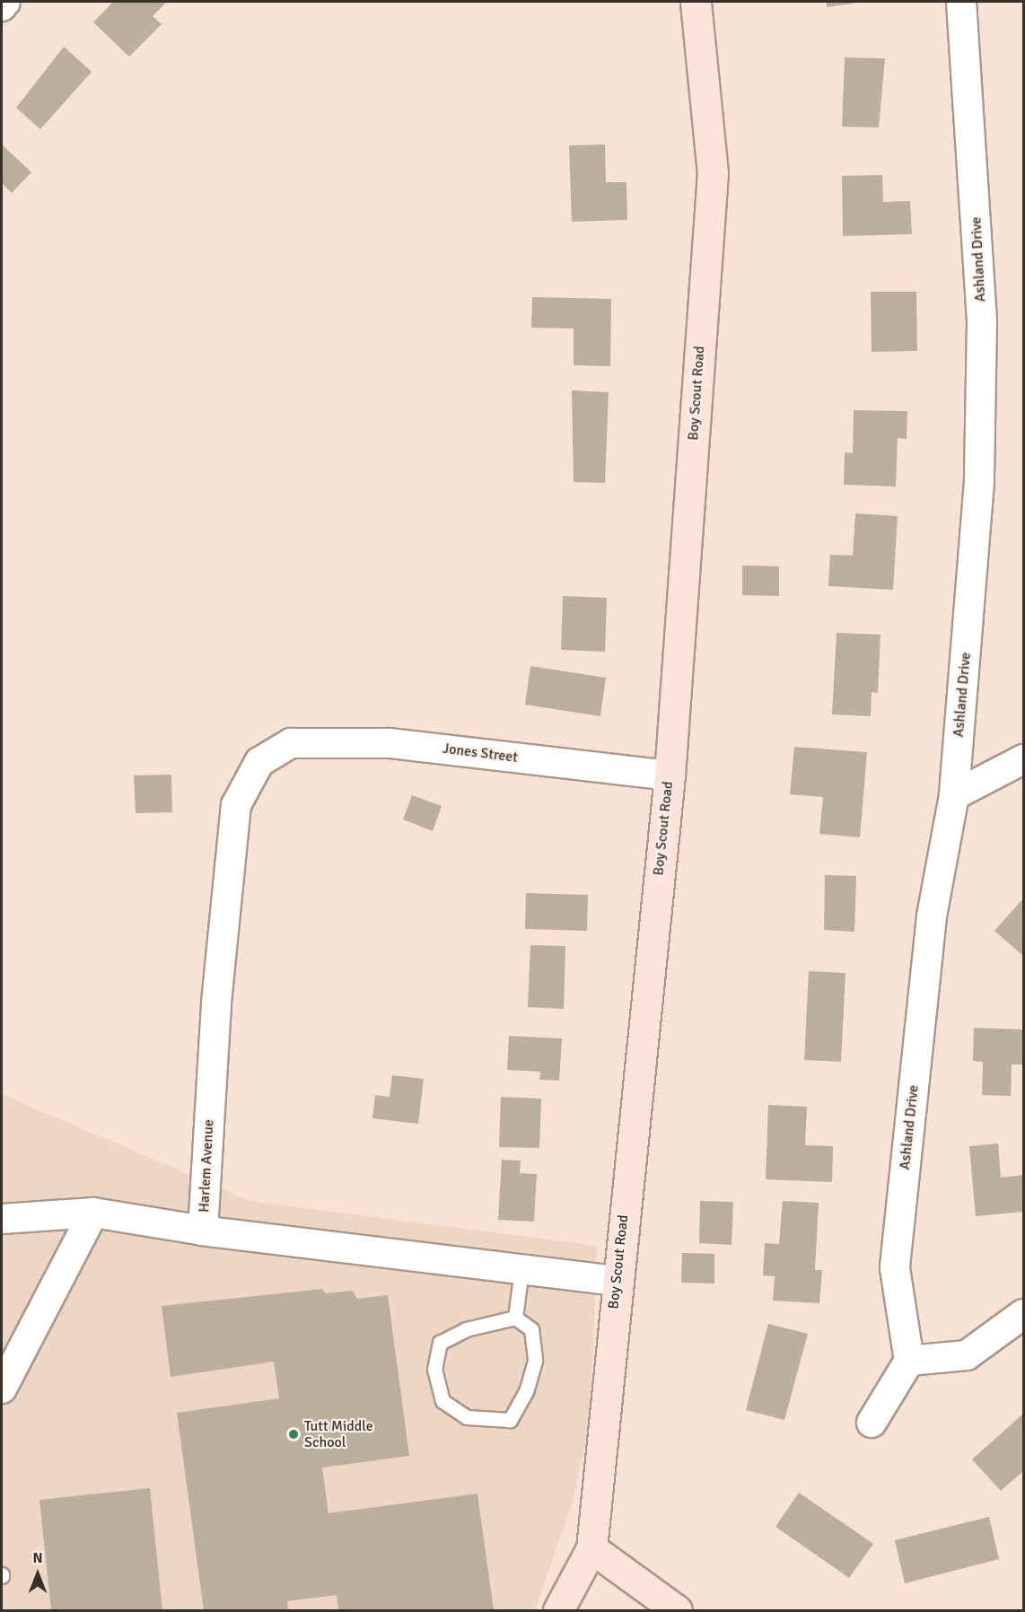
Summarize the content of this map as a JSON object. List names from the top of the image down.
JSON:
{
  "streets": {
    "street": [
      "Ashland Drive",
      "Boy Scout Road",
      "Jones Street",
      "Harlem Avenue"
    ]
  },
  "crossings": [
    ["Boy Scout Road", "Jones Street"],
    ["Boy Scout Road", "Harlem Avenue"],
    ["Jones Street", "Harlem Avenue"]
  ],
  "places": ["Tutt Middle School"],
  "north": "top"
}
